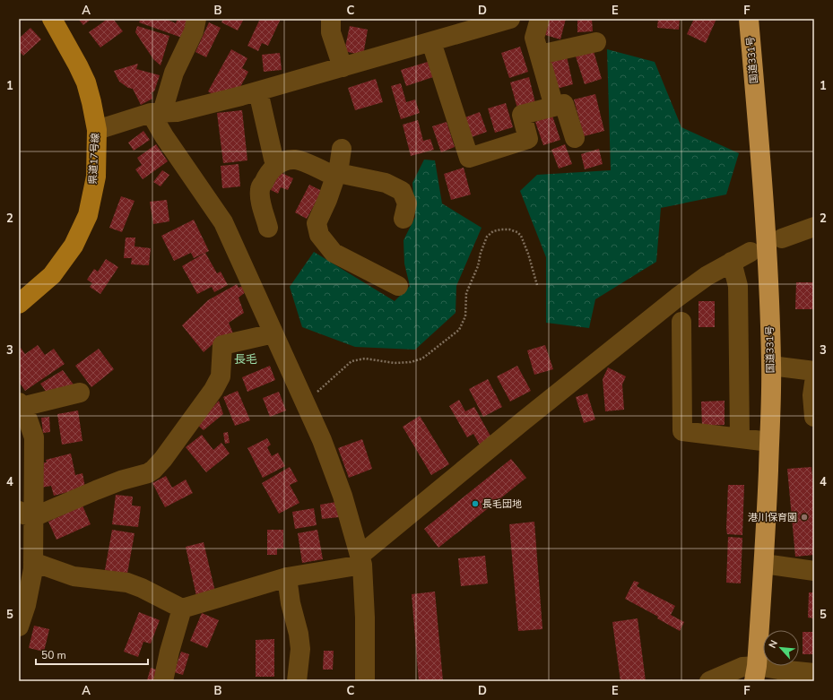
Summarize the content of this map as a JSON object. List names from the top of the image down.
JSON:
{
  "streets": {
    "highway": ["国道331号"],
    "main road": ["県道17号線"]
  },
  "districts": ["長毛"],
  "places": ["長毛団地", "港川保育園"],
  "scale_bar": "50 m",
  "north": "top left",
  "grid": {
    "columns": [
      "A",
      "B",
      "C",
      "D",
      "E",
      "F"
    ],
    "rows": [
      "1",
      "2",
      "3",
      "4",
      "5"
    ]
  }
}
